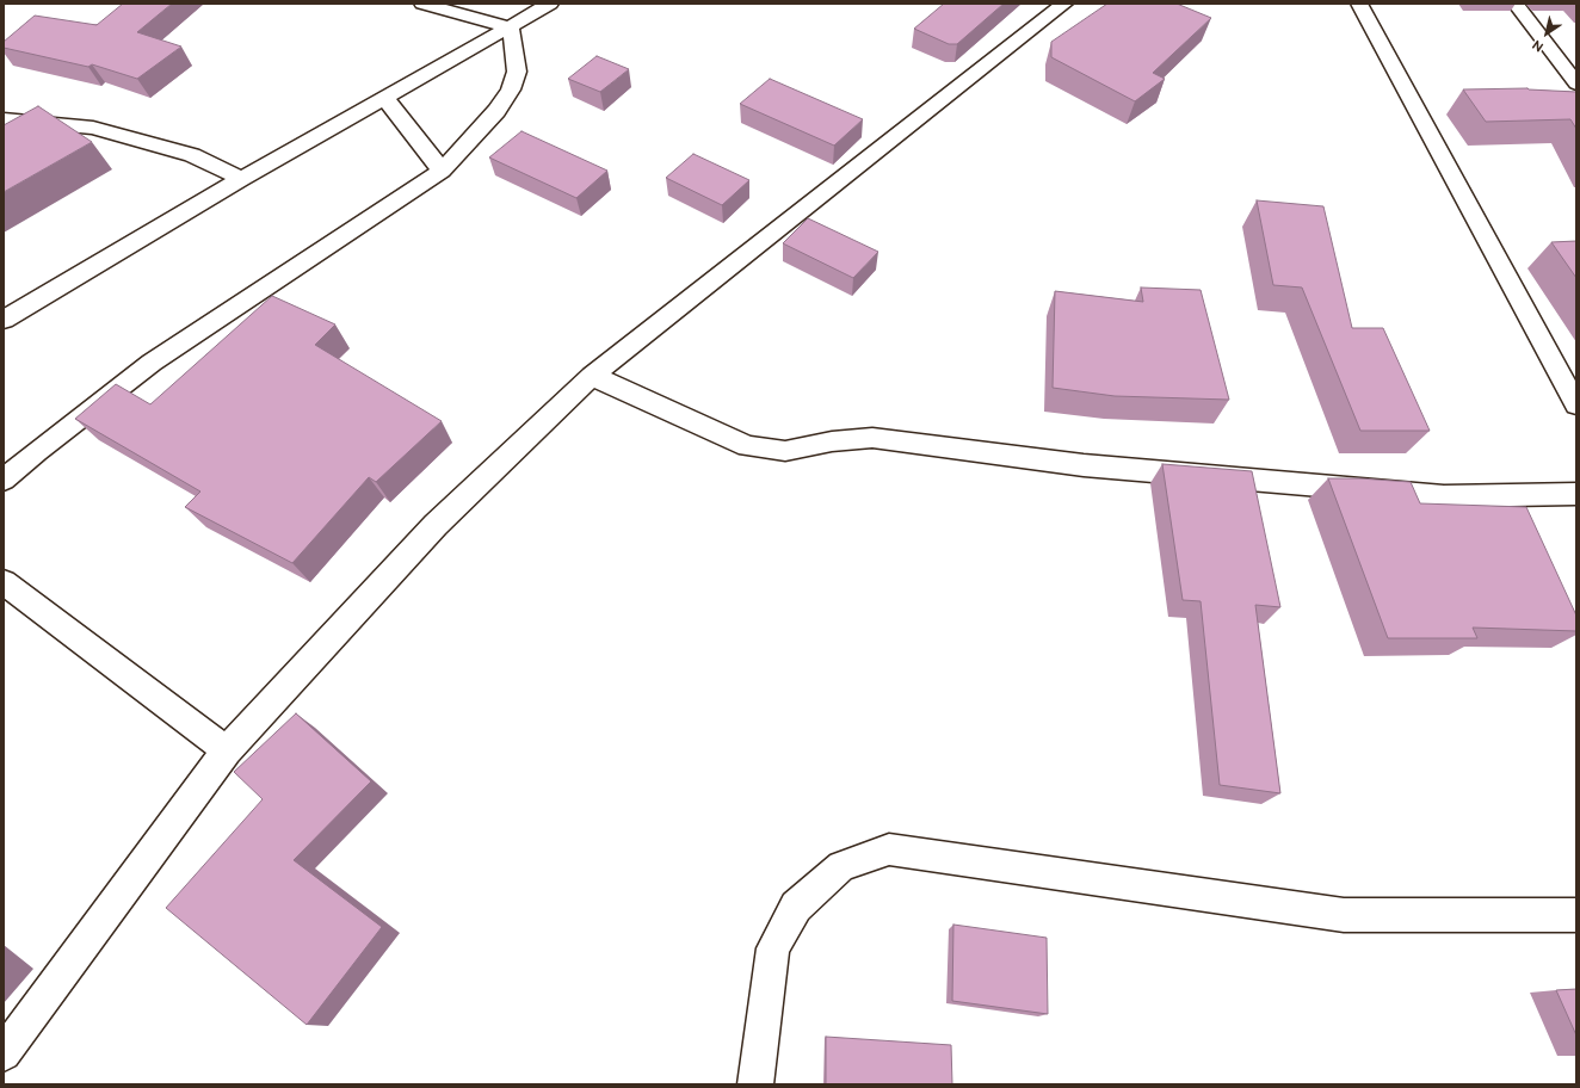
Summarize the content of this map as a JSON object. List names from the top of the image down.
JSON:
{
  "north": "bottom left"
}
